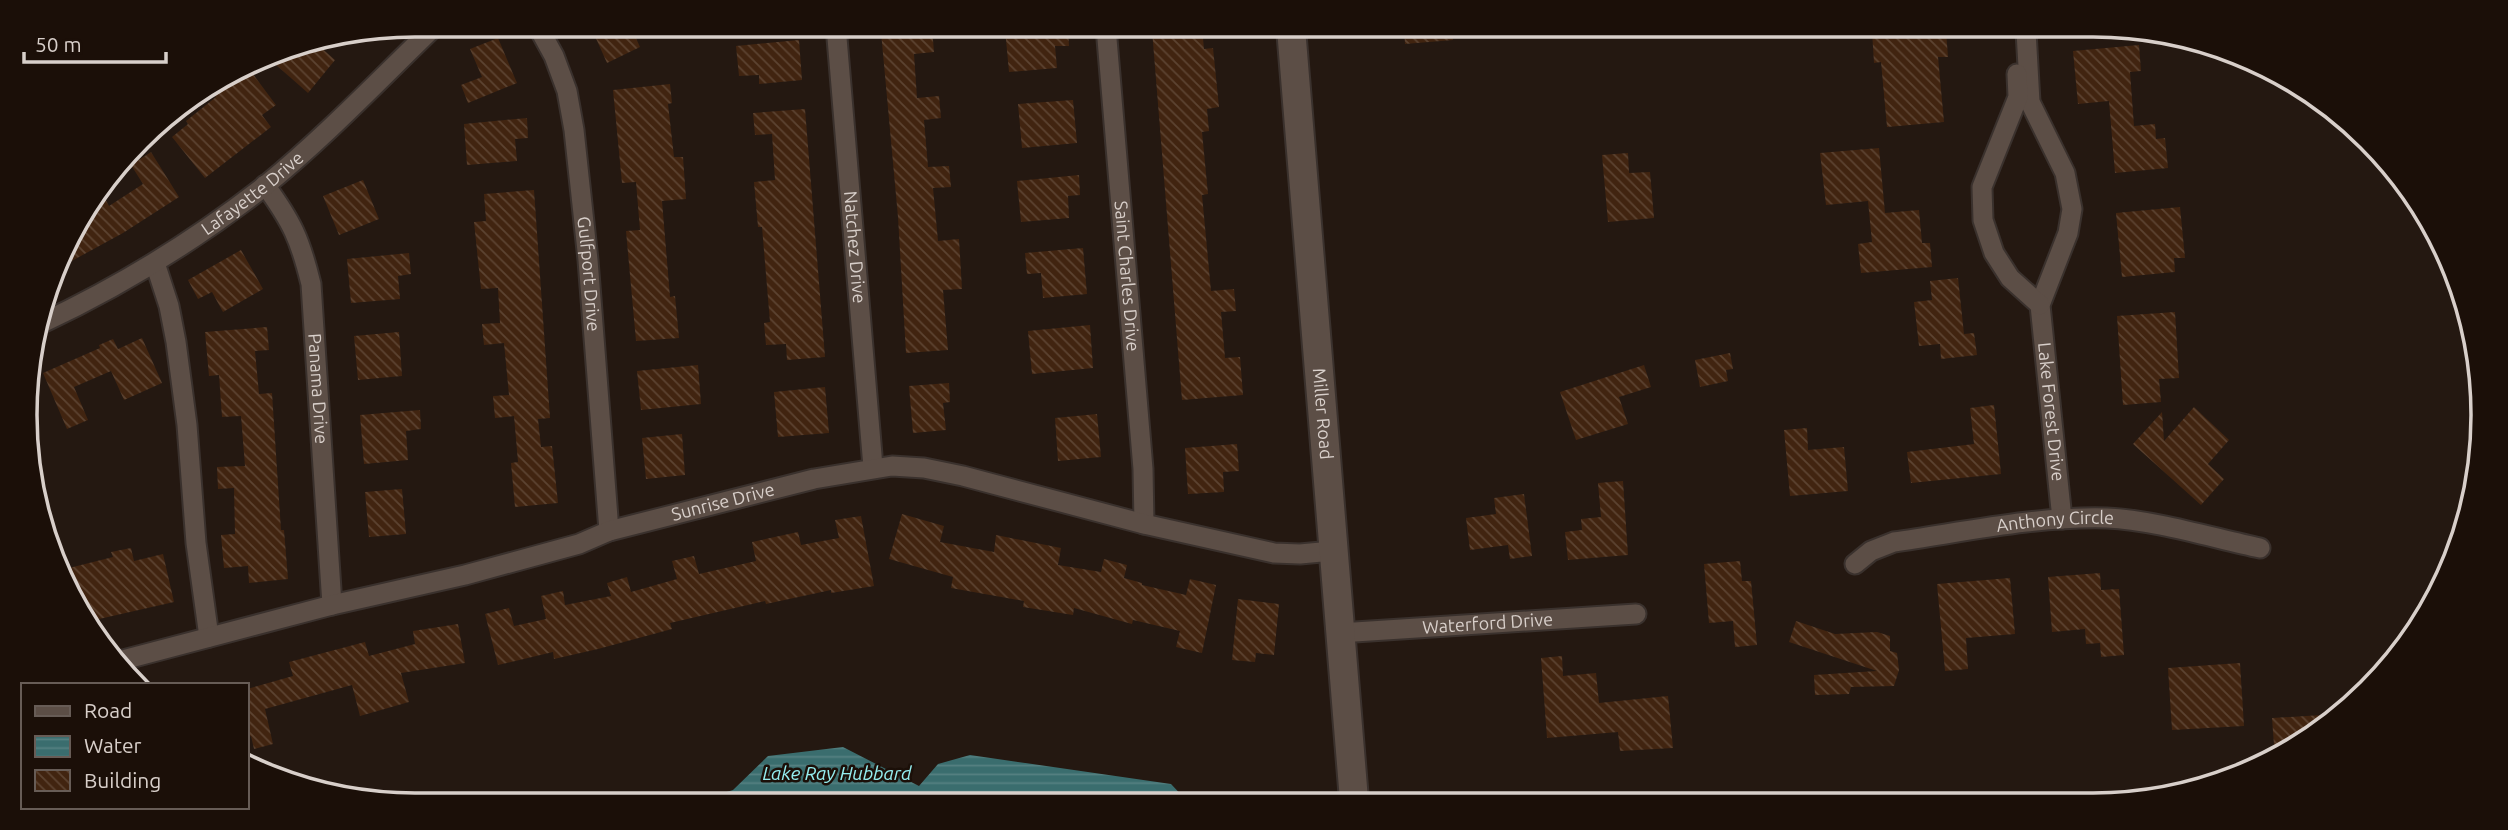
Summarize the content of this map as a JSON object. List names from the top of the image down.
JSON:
{
  "streets": {
    "main road": ["Miller Road"],
    "street": [
      "Lafayette Drive",
      "Natchez Drive",
      "Gulfport Drive",
      "Saint Charles Drive",
      "Panama Drive",
      "Lake Forest Drive",
      "Sunrise Drive",
      "Anthony Circle",
      "Waterford Drive"
    ]
  },
  "crossings": [
    ["Lafayette Drive", "Panama Drive"],
    ["Natchez Drive", "Sunrise Drive"],
    ["Gulfport Drive", "Sunrise Drive"],
    ["Saint Charles Drive", "Sunrise Drive"],
    ["Panama Drive", "Sunrise Drive"],
    ["Lake Forest Drive", "Anthony Circle"],
    ["Miller Road", "Sunrise Drive"],
    ["Miller Road", "Waterford Drive"]
  ],
  "water": ["Lake Ray Hubbard"],
  "legend": ["Road", "Water", "Building"],
  "scale_bar": "50 m"
}
